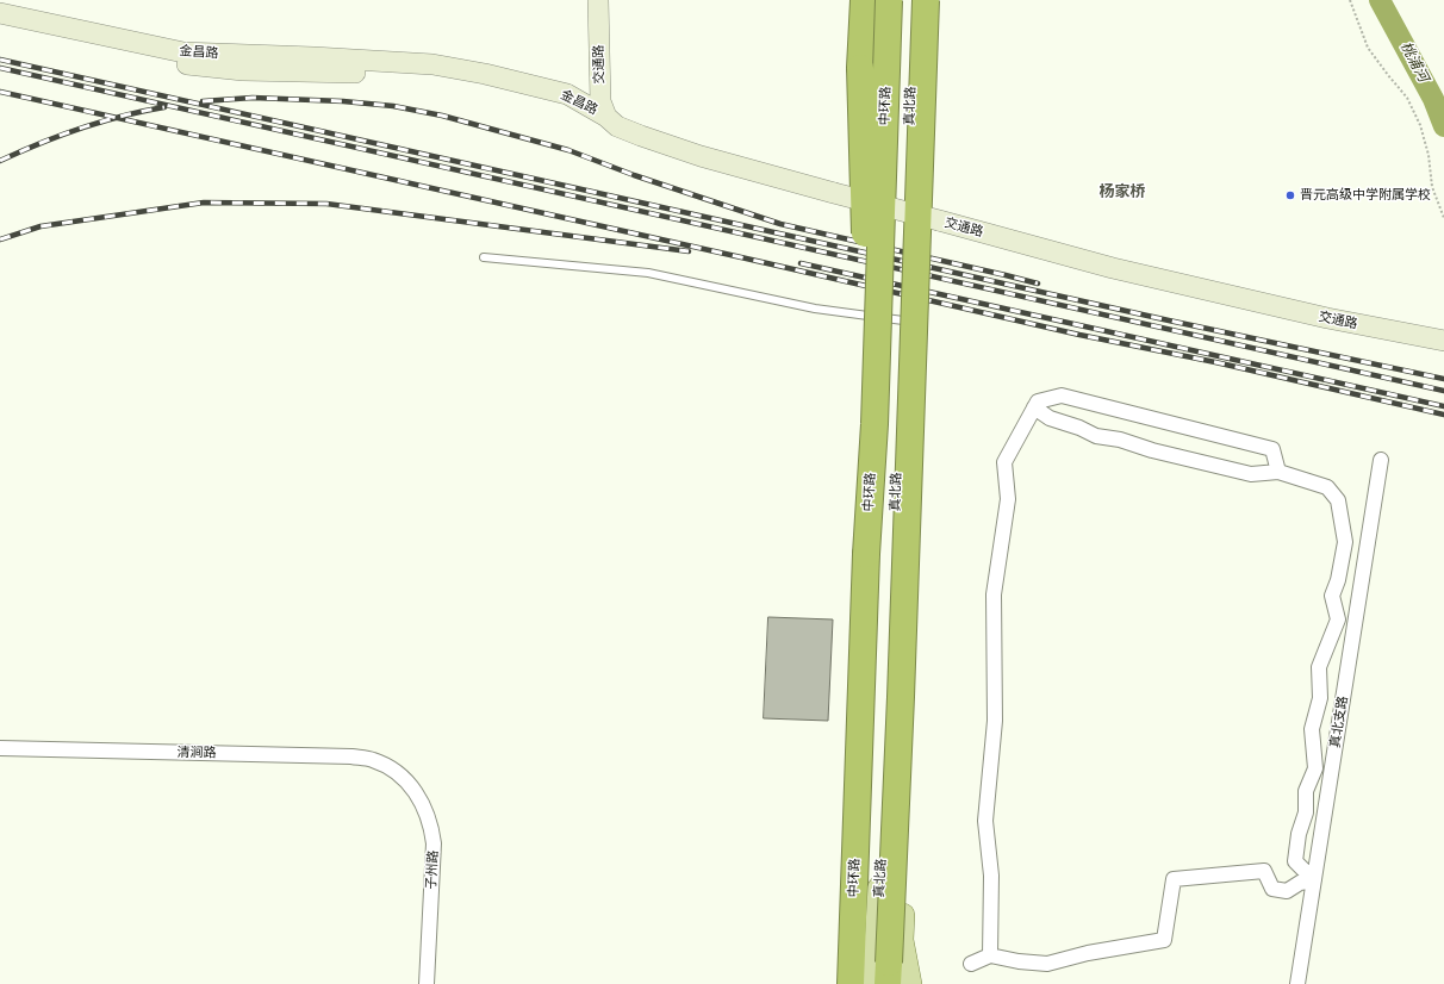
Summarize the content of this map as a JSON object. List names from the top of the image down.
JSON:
{
  "streets": {
    "highway": ["中环路"],
    "main road": ["金昌路", "交通路", "真北路"],
    "street": ["真北支路", "清涧路", "子州路"]
  },
  "crossings": [
    ["金昌路", "交通路"],
    ["清涧路", "子州路"]
  ],
  "districts": ["杨家桥"],
  "water": ["桃浦河"],
  "places": ["晋元高级中学附属学校"]
}
